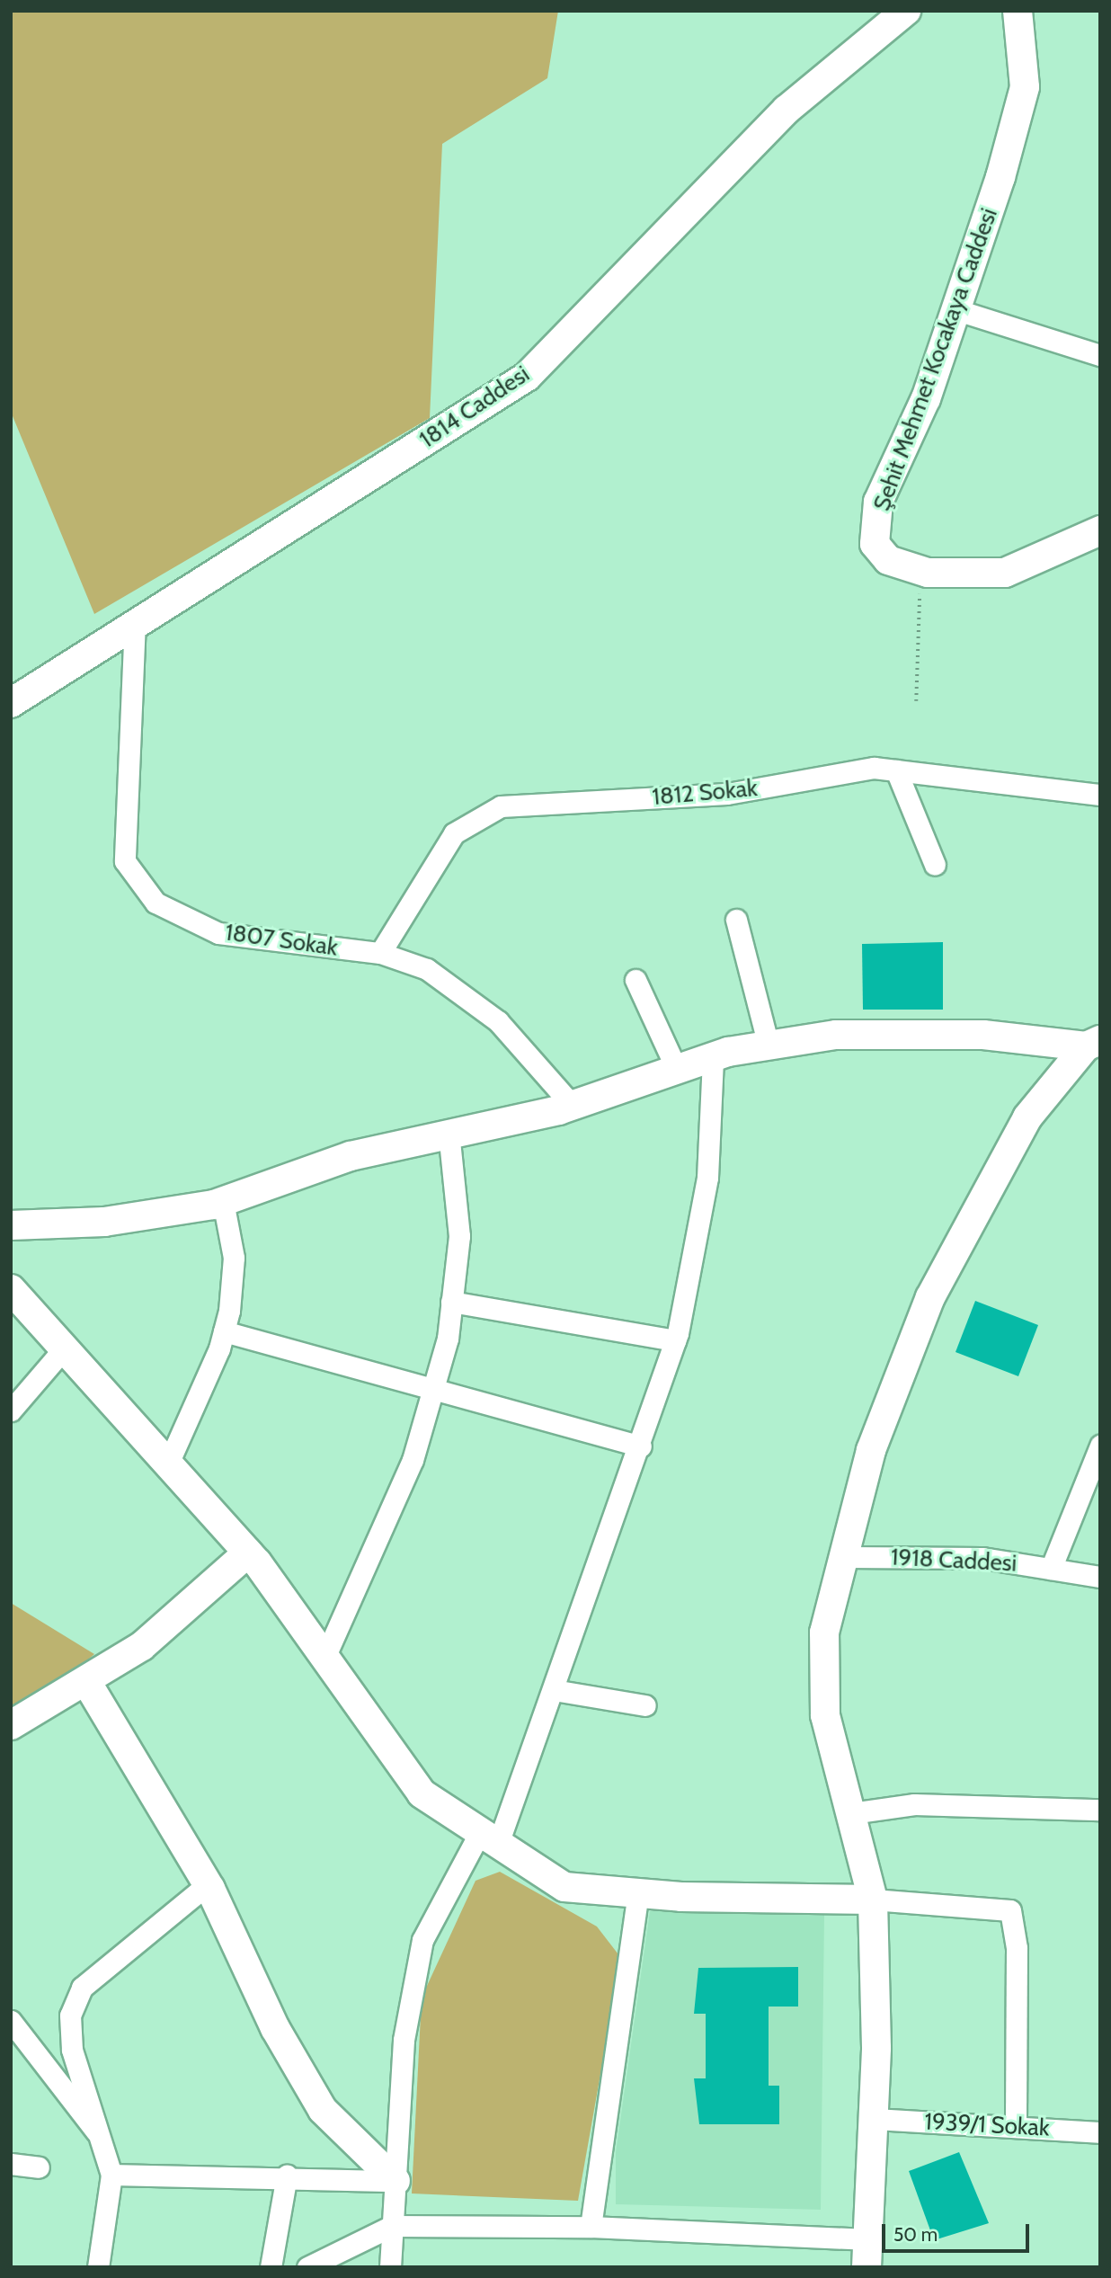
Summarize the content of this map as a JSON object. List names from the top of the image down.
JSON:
{
  "streets": {
    "street": [
      "Şehit Mehmet Kocakaya Caddesi",
      "1814 Caddesi",
      "1812 Sokak",
      "1807 Sokak",
      "1918 Caddesi",
      "1939/1 Sokak"
    ]
  },
  "crossings": [
    ["1814 Caddesi", "1807 Sokak"],
    ["1812 Sokak", "1807 Sokak"]
  ],
  "scale_bar": "50 m"
}
